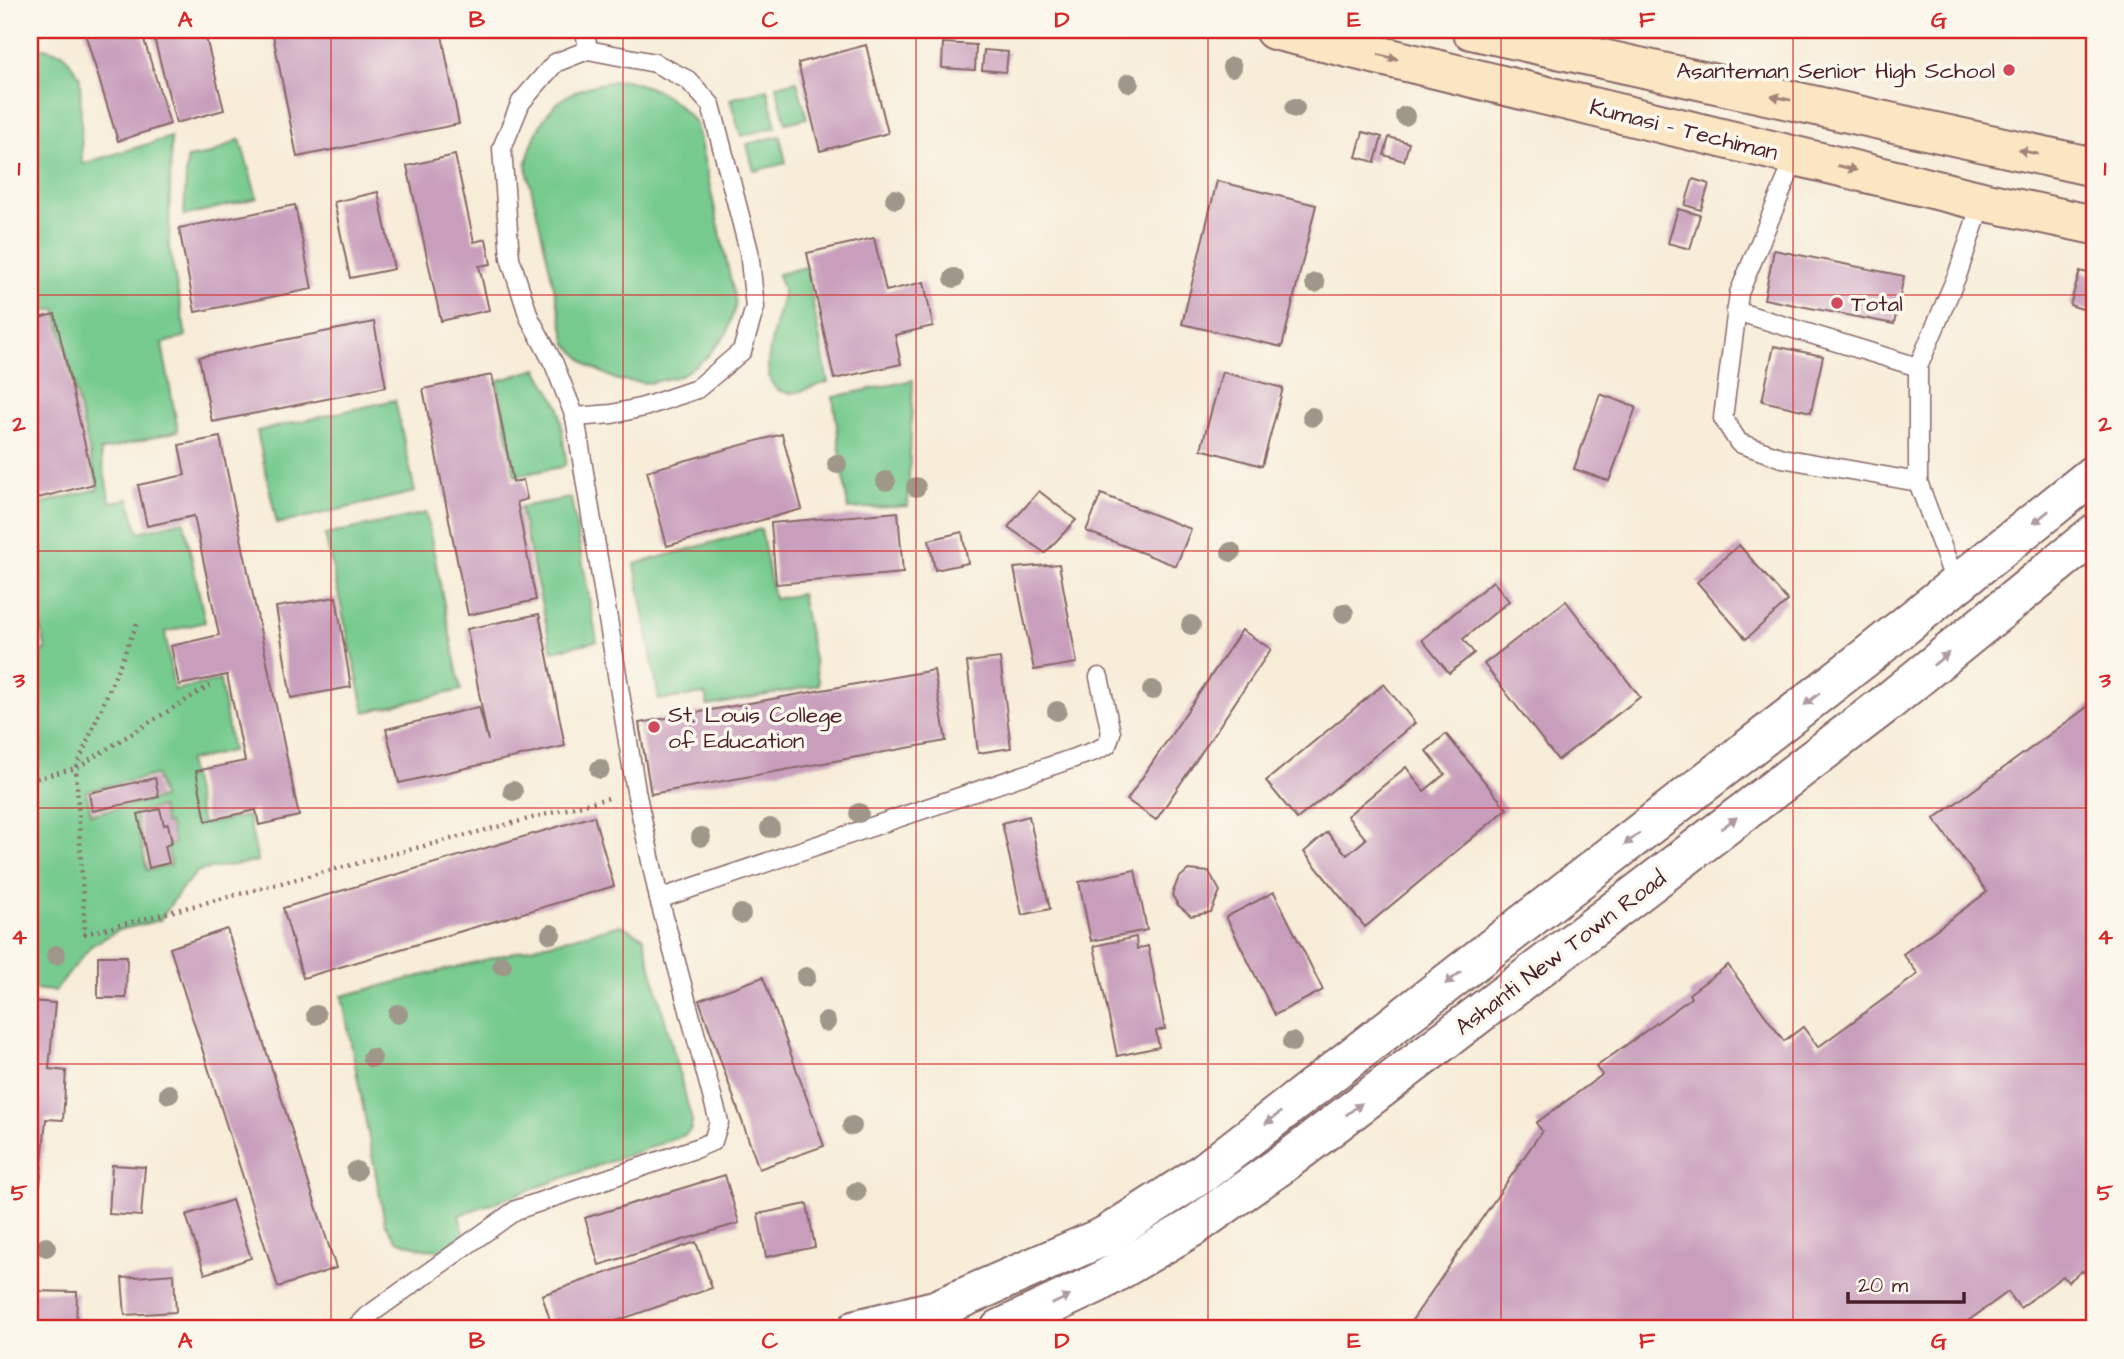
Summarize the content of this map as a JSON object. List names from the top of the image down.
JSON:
{
  "streets": {
    "main road": ["Kumasi - Techiman"],
    "street": ["Ashanti New Town Road"]
  },
  "places": ["Asanteman Senior High School", "Total", "St. Louis College of Education"],
  "scale_bar": "20 m",
  "grid": {
    "columns": [
      "A",
      "B",
      "C",
      "D",
      "E",
      "F",
      "G"
    ],
    "rows": [
      "1",
      "2",
      "3",
      "4",
      "5"
    ]
  }
}
